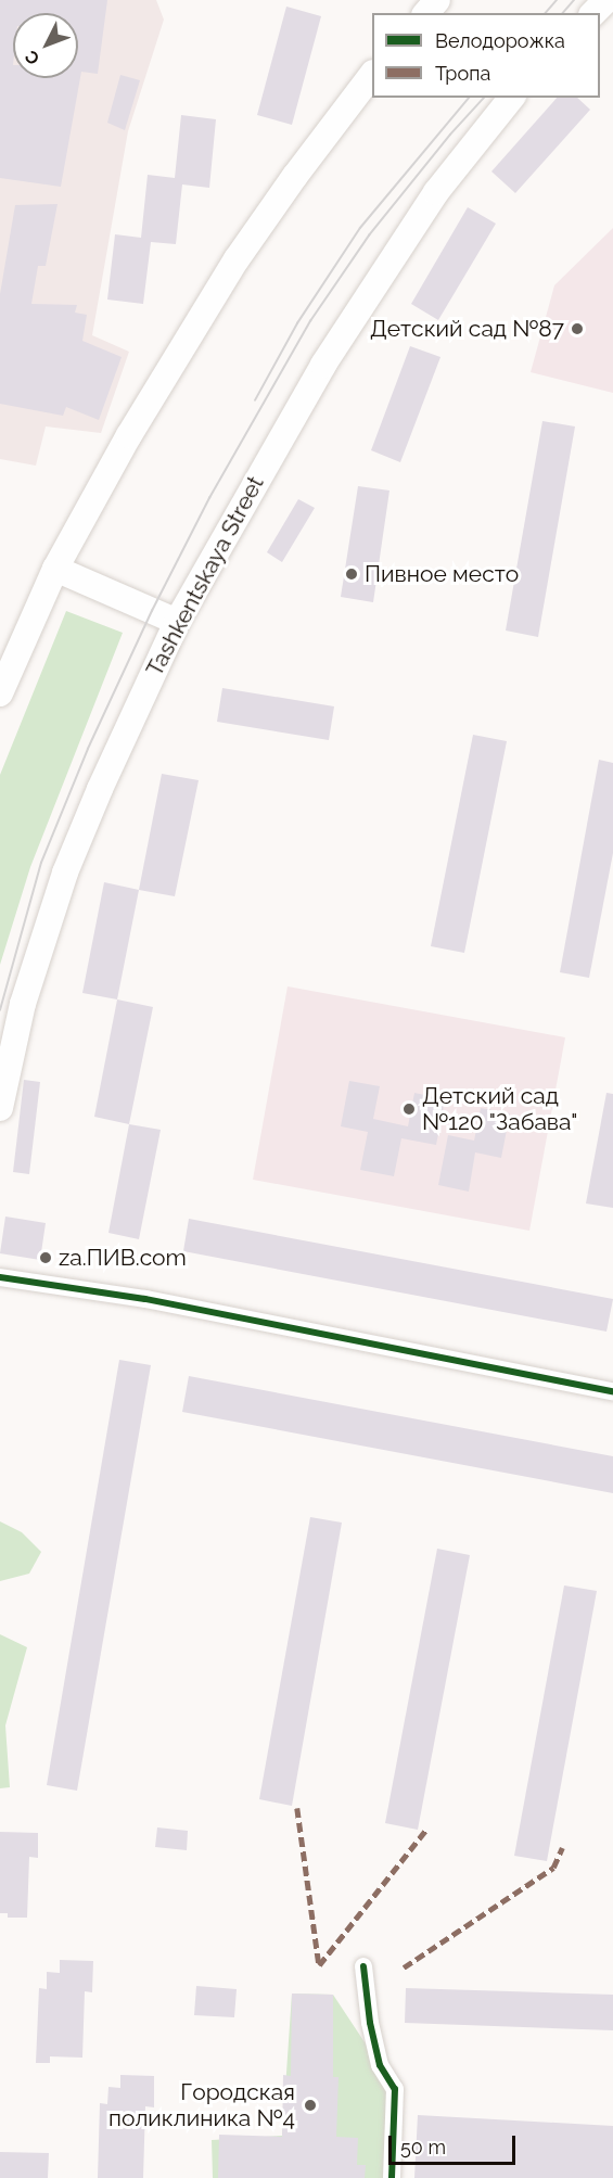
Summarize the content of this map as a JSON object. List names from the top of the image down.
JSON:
{
  "streets": {
    "main road": ["Tashkentskaya Street"]
  },
  "places": [
    "Детский сад №87",
    "Пивное место",
    "Детский сад №120 \"Забава\"",
    "za.ПИВ.com",
    "Городская поликлиника №4"
  ],
  "legend": ["Велодорожка", "Тропа"],
  "scale_bar": "50 m",
  "north": "bottom left"
}
